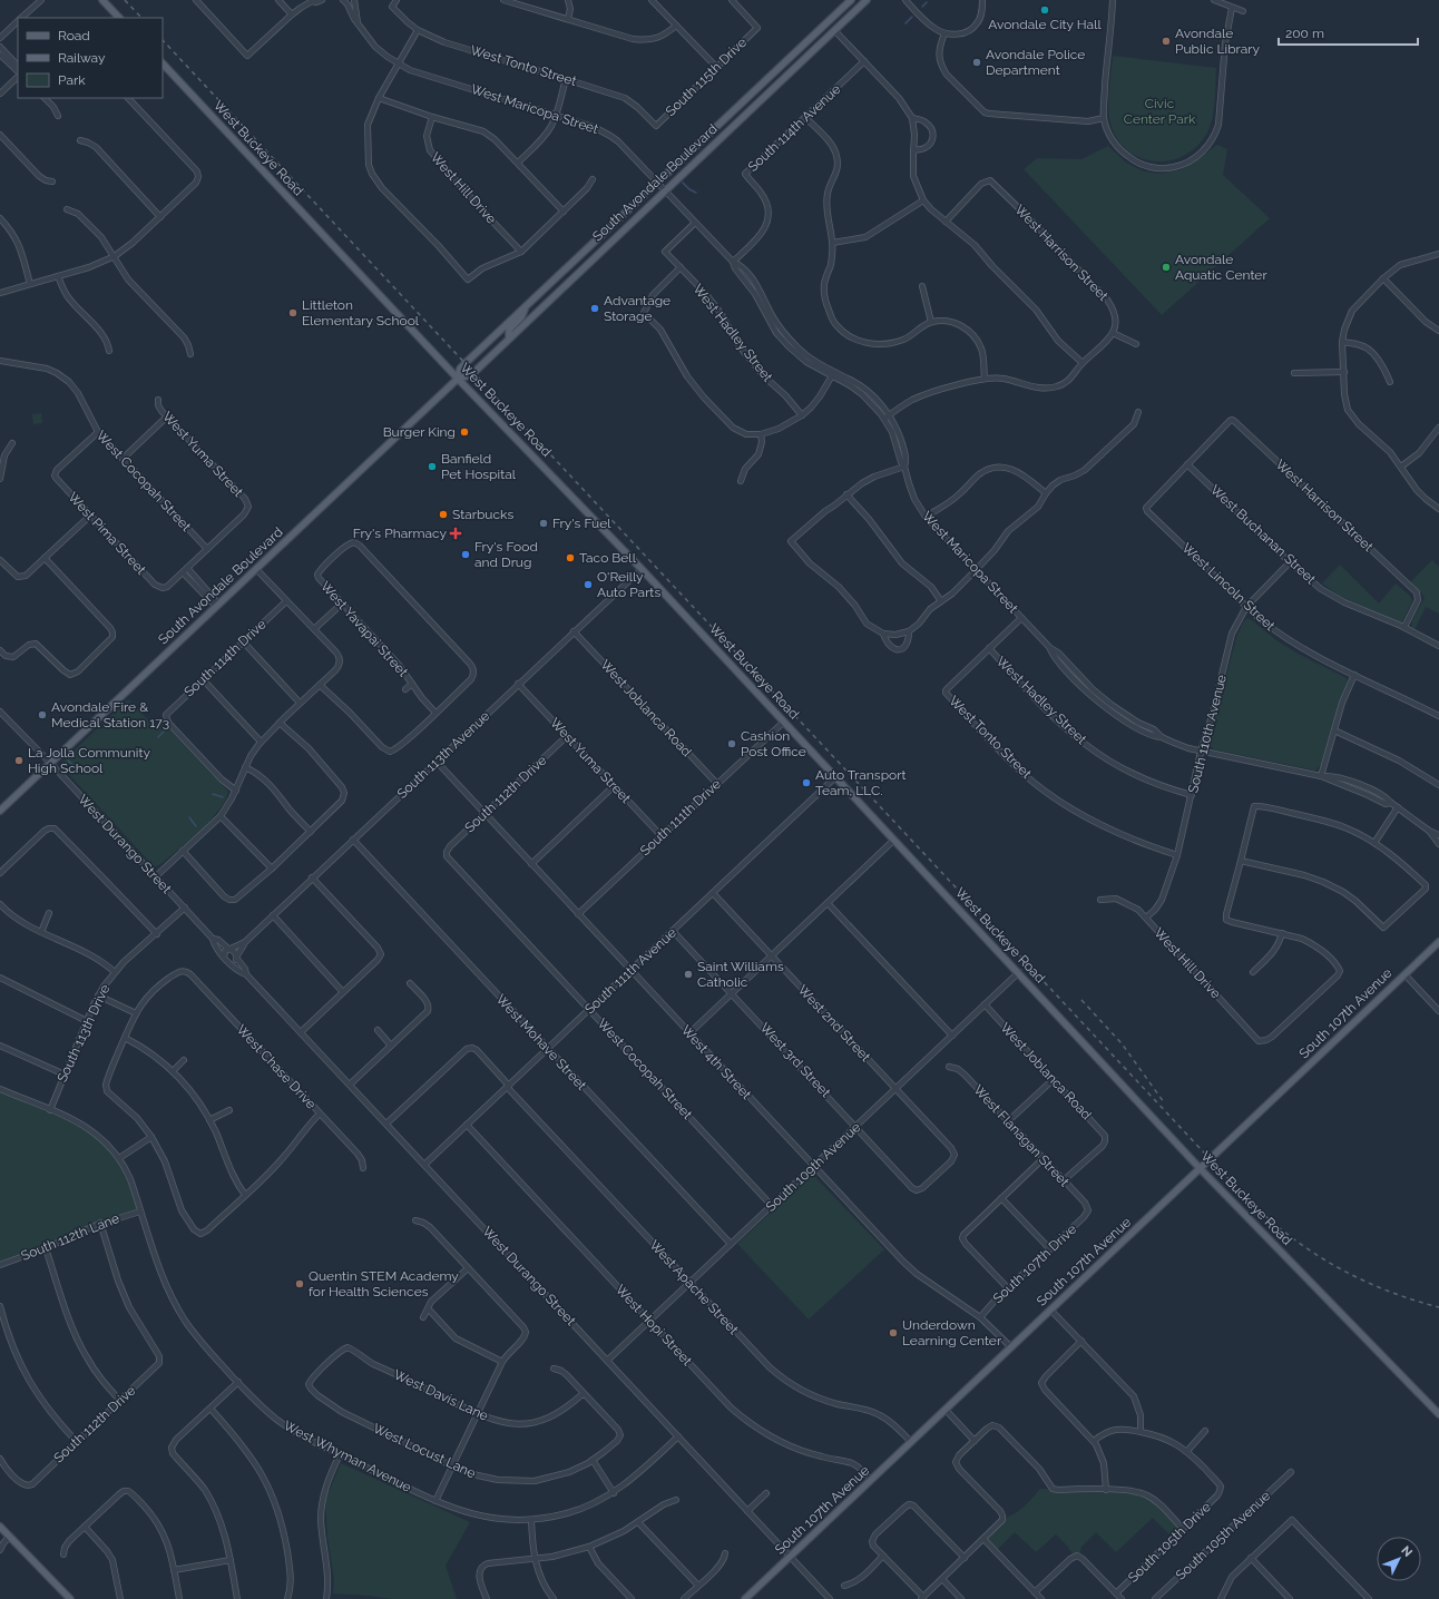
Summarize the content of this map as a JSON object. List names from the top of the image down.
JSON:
{
  "streets": {
    "main road": ["West Buckeye Road", "South Avondale Boulevard", "South 107th Avenue"],
    "street": [
      "West Tonto Street",
      "South 115th Drive",
      "West Maricopa Street",
      "South 114th Avenue",
      "West Hill Drive",
      "West Harrison Street",
      "West Hadley Street",
      "West Yuma Street",
      "West Cocopah Street",
      "West Pima Street",
      "West Buchanan Street",
      "West Lincoln Street",
      "West Yavapai Street",
      "South 114th Drive",
      "West Joblanca Road",
      "South 110th Avenue",
      "South 113th Avenue",
      "South 112th Drive",
      "South 111th Drive",
      "West Durango Street",
      "South 111th Avenue",
      "West 2nd Street",
      "South 113th Drive",
      "West Mohave Street",
      "West 3rd Street",
      "West 4th Street",
      "West Chase Drive",
      "West Flanagan Street",
      "South 109th Avenue",
      "South 112th Lane",
      "South 107th Drive",
      "West Apache Street",
      "West Hopi Street",
      "West Davis Lane",
      "West Locust Lane",
      "West Whyman Avenue",
      "South 105th Avenue",
      "South 105th Drive"
    ]
  },
  "crossings": [
    ["West Tonto Street", "South 115th Drive"],
    ["West Tonto Street", "West Hadley Street"],
    ["West Tonto Street", "South 110th Avenue"],
    ["West Maricopa Street", "South 114th Avenue"],
    ["West Maricopa Street", "South Avondale Boulevard"],
    ["West Maricopa Street", "West Hadley Street"],
    ["West Maricopa Street", "South 110th Avenue"],
    ["West Buckeye Road", "South Avondale Boulevard"],
    ["West Buckeye Road", "South 113th Avenue"],
    ["West Buckeye Road", "South 111th Drive"],
    ["West Buckeye Road", "South 111th Avenue"],
    ["West Buckeye Road", "South 107th Avenue"],
    ["West Buckeye Road", "South 109th Avenue"],
    ["South Avondale Boulevard", "West Durango Street"],
    ["West Hill Drive", "South 110th Avenue"],
    ["West Harrison Street", "West Buchanan Street"],
    ["West Harrison Street", "West Lincoln Street"],
    ["West Hadley Street", "South 110th Avenue"],
    ["West Yuma Street", "West Cocopah Street"],
    ["West Yuma Street", "South 113th Avenue"],
    ["West Yuma Street", "South 112th Drive"],
    ["West Yuma Street", "South 111th Drive"],
    ["West Cocopah Street", "West Pima Street"],
    ["West Cocopah Street", "South 112th Drive"],
    ["West Cocopah Street", "South 111th Avenue"],
    ["West Cocopah Street", "South 109th Avenue"],
    ["West Buchanan Street", "West Lincoln Street"],
    ["West Buchanan Street", "South 110th Avenue"],
    ["West Lincoln Street", "South 110th Avenue"],
    ["West Joblanca Road", "South 113th Avenue"],
    ["West Joblanca Road", "South 111th Drive"],
    ["West Joblanca Road", "West Flanagan Street"],
    ["West Joblanca Road", "South 109th Avenue"],
    ["South 113th Avenue", "West Durango Street"],
    ["South 113th Avenue", "West Mohave Street"],
    ["South 113th Avenue", "West 4th Street"],
    ["South 112th Drive", "West 4th Street"],
    ["South 112th Drive", "South 112th Lane"],
    ["South 111th Drive", "West 4th Street"],
    ["West Durango Street", "South 111th Avenue"],
    ["West Durango Street", "South 107th Avenue"],
    ["West Durango Street", "South 113th Drive"],
    ["West Durango Street", "South 109th Avenue"],
    ["West Durango Street", "West Apache Street"],
    ["West Durango Street", "West Whyman Avenue"],
    ["South 111th Avenue", "West 2nd Street"],
    ["South 111th Avenue", "West Mohave Street"],
    ["South 111th Avenue", "West 3rd Street"],
    ["South 111th Avenue", "West 4th Street"],
    ["South 111th Avenue", "West Apache Street"],
    ["South 111th Avenue", "West Hopi Street"],
    ["South 107th Avenue", "West 4th Street"],
    ["South 107th Avenue", "West Apache Street"],
    ["South 107th Avenue", "West Hopi Street"],
    ["West 2nd Street", "West 3rd Street"],
    ["West 2nd Street", "South 109th Avenue"],
    ["South 113th Drive", "West Whyman Avenue"],
    ["West Mohave Street", "South 109th Avenue"],
    ["West 3rd Street", "South 109th Avenue"],
    ["West 4th Street", "South 109th Avenue"],
    ["West 4th Street", "South 107th Drive"],
    ["West Flanagan Street", "South 107th Drive"],
    ["South 109th Avenue", "West Apache Street"],
    ["South 109th Avenue", "West Hopi Street"],
    ["South 112th Lane", "West Whyman Avenue"],
    ["West Davis Lane", "West Locust Lane"]
  ],
  "parks": ["Civic Center Park"],
  "places": {
    "other": [
      "Avondale City Hall",
      "Avondale Public Library",
      "Avondale Police Department",
      "Avondale Aquatic Center",
      "Advantage Storage",
      "Littleton Elementary School",
      "Burger King",
      "Banfield Pet Hospital",
      "Starbucks",
      "Fry's Fuel",
      "Fry's Food and Drug",
      "Taco Bell",
      "O'Reilly Auto Parts",
      "Avondale Fire & Medical Station 173",
      "Cashion Post Office",
      "La Jolla Community High School",
      "Auto Transport Team, LLC.",
      "Saint Williams Catholic",
      "Quentin STEM Academy for Health Sciences",
      "Underdown Learning Center"
    ],
    "health": ["Fry's Pharmacy"]
  },
  "legend": ["Road", "Railway", "Park"],
  "scale_bar": "200 m",
  "north": "top right"
}
